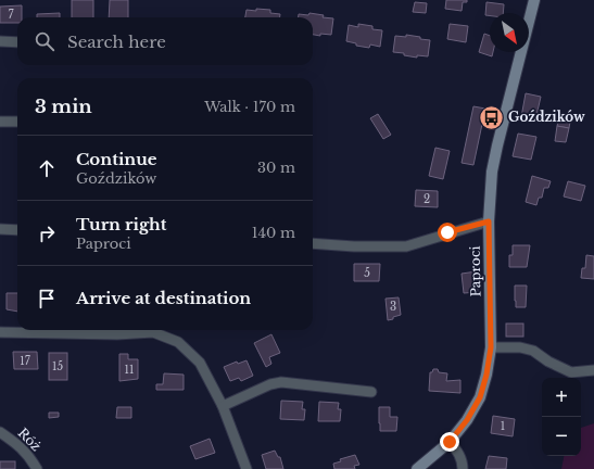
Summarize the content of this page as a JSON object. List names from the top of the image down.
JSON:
{
  "streets": {
    "street": ["Paproci", "Róż"]
  },
  "places": {
    "bus stop": ["Goździków"]
  },
  "house_numbers": [
    "7",
    "2",
    "5",
    "3",
    "17",
    "15",
    "11",
    "1"
  ],
  "north": "bottom right",
  "page": {
    "search": "Search here",
    "heading": ["3 min", "Walk · 170 m"],
    "list": [
      ["Continue", "Goździków", "30 m"],
      ["Turn right", "Paproci", "140 m"],
      "Arrive at destination"
    ],
    "map_buttons": ["+", "−"]
  }
}
